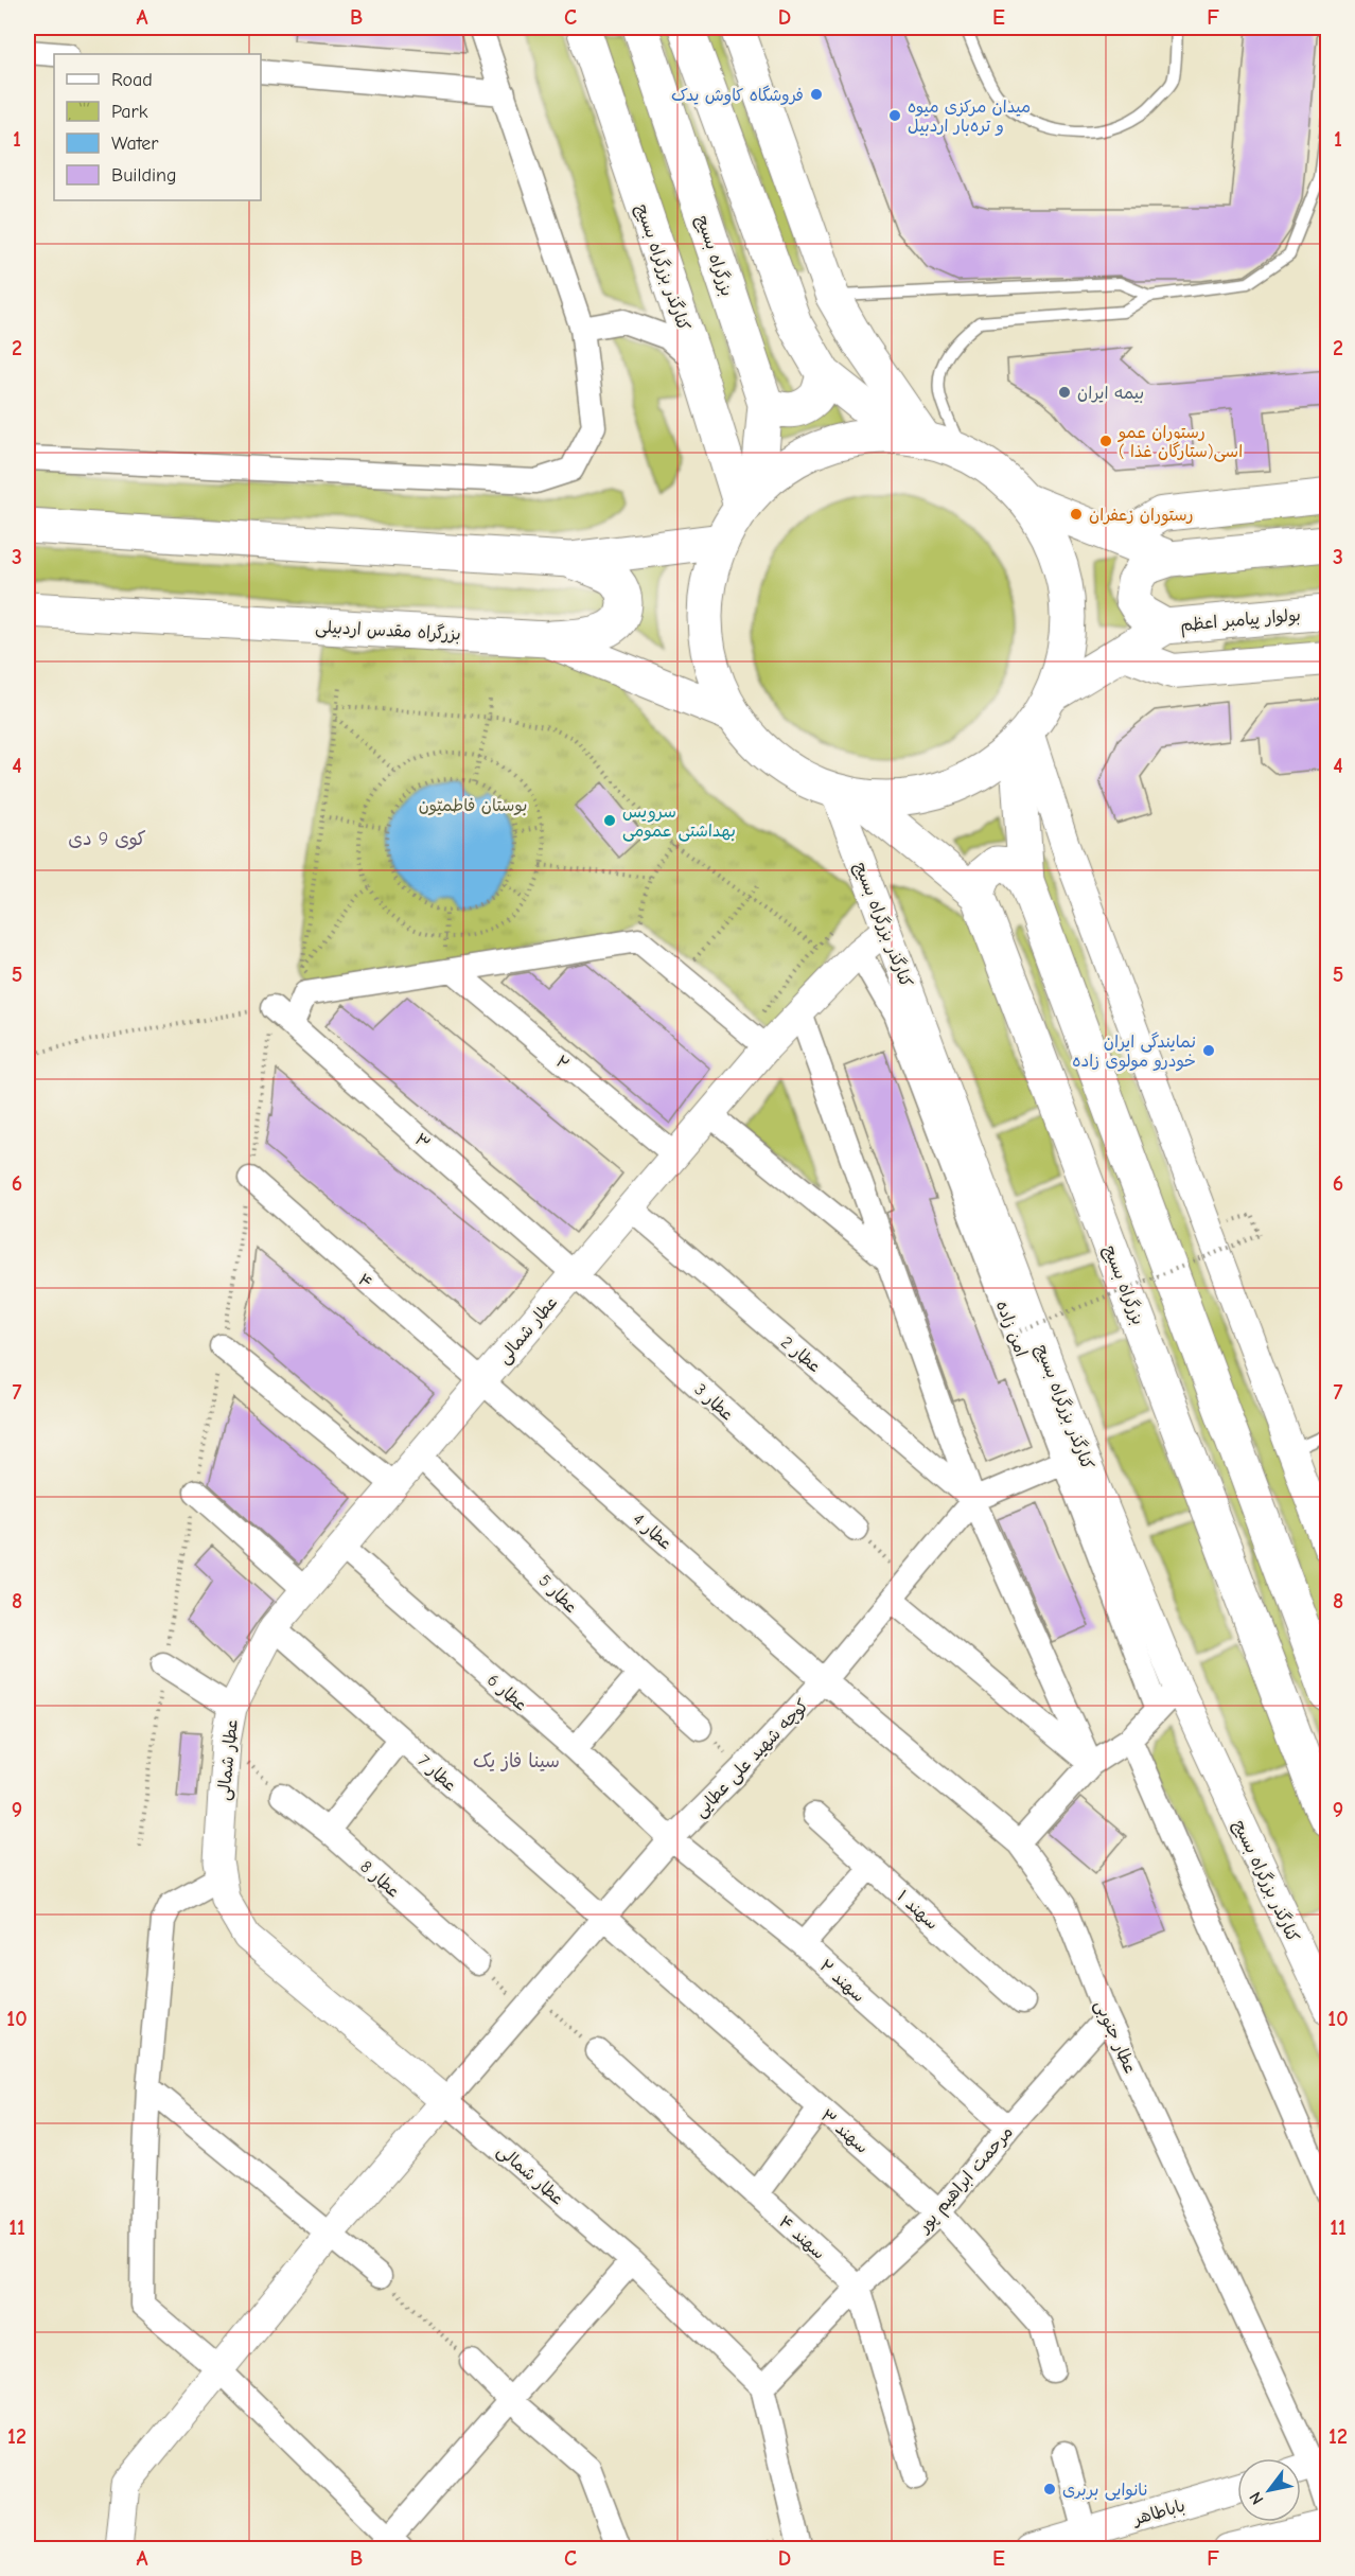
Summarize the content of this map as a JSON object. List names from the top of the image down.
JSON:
{
  "streets": {
    "main road": [
      "بزرگراه بسیج",
      "کنارگذر بزرگراه بسیج",
      "بولوار پیامبر اعظم",
      "بزرگراه مقدس اردبیلی"
    ],
    "street": [
      "۲",
      "۳",
      "۴",
      "امن زاده",
      "عطار شمالی",
      "عطار 2",
      "عطار 3",
      "عطار 4",
      "عطار 5",
      "عطار 6",
      "کوچه شهید علی عطایی",
      "عطار 7",
      "عطار 8",
      "سهند ۱",
      "سهند ۲",
      "عطار جنوبی",
      "سهند ۳",
      "مرحمت ابراهیم پور",
      "سهند ۴",
      "باباطاهر"
    ]
  },
  "crossings": [
    ["بزرگراه بسیج", "کنارگذر بزرگراه بسیج"],
    ["کنارگذر بزرگراه بسیج", "امن زاده"],
    ["کنارگذر بزرگراه بسیج", "عطار شمالی"],
    ["کنارگذر بزرگراه بسیج", "کوچه شهید علی عطایی"],
    ["۲", "عطار شمالی"],
    ["۳", "عطار شمالی"],
    ["۳", "عطار 3"],
    ["۴", "عطار شمالی"],
    ["۴", "عطار 4"],
    ["امن زاده", "عطار شمالی"],
    ["امن زاده", "کوچه شهید علی عطایی"],
    ["عطار شمالی", "عطار 2"],
    ["عطار شمالی", "عطار 3"],
    ["عطار شمالی", "عطار 4"],
    ["عطار شمالی", "عطار 5"],
    ["عطار شمالی", "عطار 6"],
    ["عطار شمالی", "کوچه شهید علی عطایی"],
    ["عطار شمالی", "عطار 7"],
    ["عطار شمالی", "مرحمت ابراهیم پور"],
    ["عطار 2", "کوچه شهید علی عطایی"],
    ["عطار 4", "کوچه شهید علی عطایی"],
    ["عطار 4", "عطار جنوبی"],
    ["عطار 6", "کوچه شهید علی عطایی"],
    ["عطار 6", "سهند ۲"],
    ["کوچه شهید علی عطایی", "عطار 7"],
    ["کوچه شهید علی عطایی", "سهند ۲"],
    ["کوچه شهید علی عطایی", "عطار جنوبی"],
    ["کوچه شهید علی عطایی", "سهند ۳"],
    ["عطار 7", "سهند ۳"],
    ["سهند ۲", "مرحمت ابراهیم پور"],
    ["عطار جنوبی", "مرحمت ابراهیم پور"],
    ["سهند ۳", "مرحمت ابراهیم پور"],
    ["مرحمت ابراهیم پور", "سهند ۴"]
  ],
  "districts": ["کوی 9 دی", "سینا فاز یک"],
  "parks": ["بوستان فاطمیّون"],
  "places": [
    "فروشگاه کاوش یدک",
    "میدان مرکزی میوه و تره‌بار اردبیل",
    "بیمه ایران",
    "رستوران عمو اسی(ستارگان غذا )",
    "رستوران زعفران",
    "سرویس بهداشتی عمومی",
    "نمایندگی ایران خودرو مولوی زاده",
    "نانوایی بربری"
  ],
  "legend": [
    "Road",
    "Park",
    "Water",
    "Building"
  ],
  "north": "bottom left",
  "grid": {
    "columns": [
      "A",
      "B",
      "C",
      "D",
      "E",
      "F"
    ],
    "rows": [
      "1",
      "2",
      "3",
      "4",
      "5",
      "6",
      "7",
      "8",
      "9",
      "10",
      "11",
      "12"
    ]
  }
}
